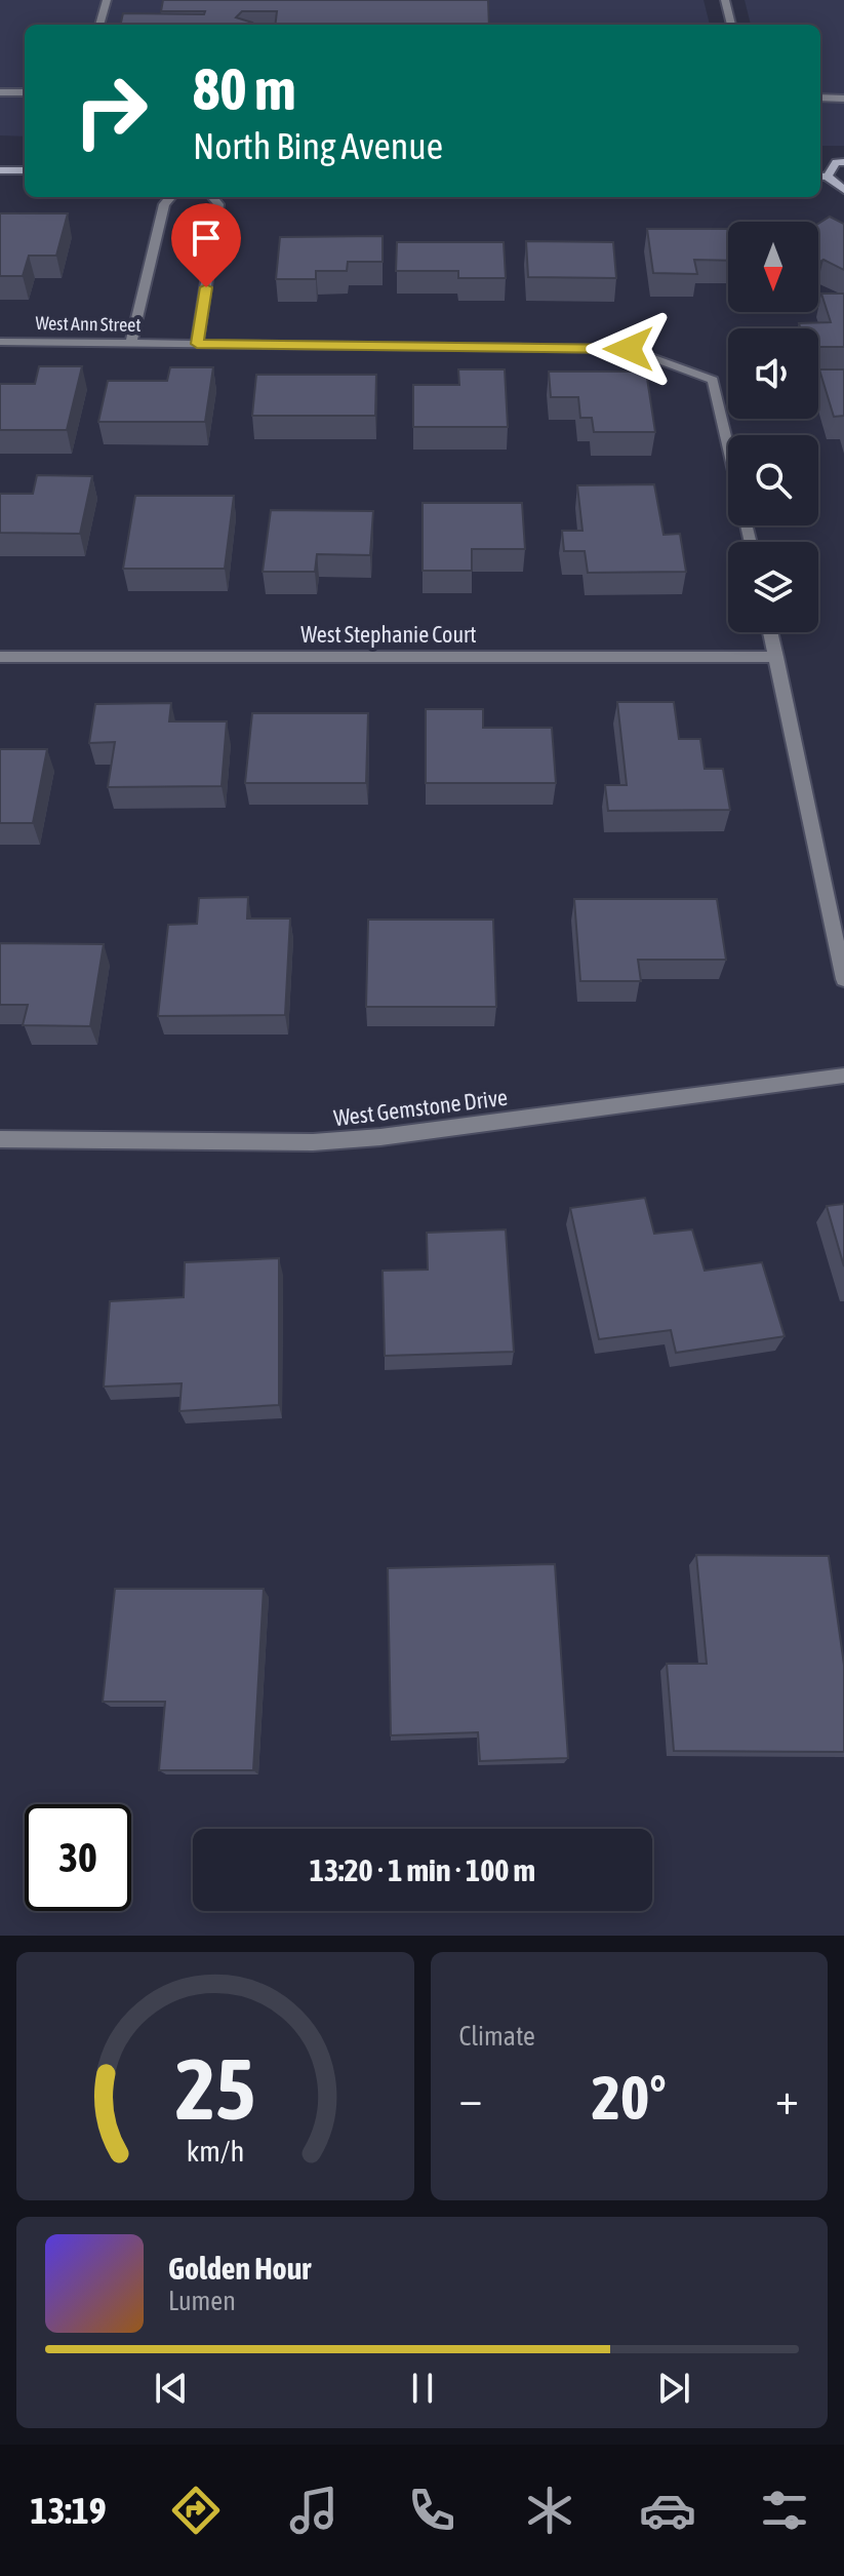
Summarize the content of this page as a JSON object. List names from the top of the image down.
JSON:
{
  "streets": {
    "street": ["West Ann Street", "West Stephanie Court", "West Gemstone Drive"]
  },
  "north": "bottom",
  "page": {
    "turn": ["80 m", "North Bing Avenue"],
    "limit": "30",
    "trip": "13:20 · 1 min · 100 m",
    "tile": "Climate",
    "heat": ["−", "20°", "+"],
    "song": ["Golden Hour", "Lumen"],
    "tabs": "13:19",
    "gauge": ["25", "km/h"]
  }
}
